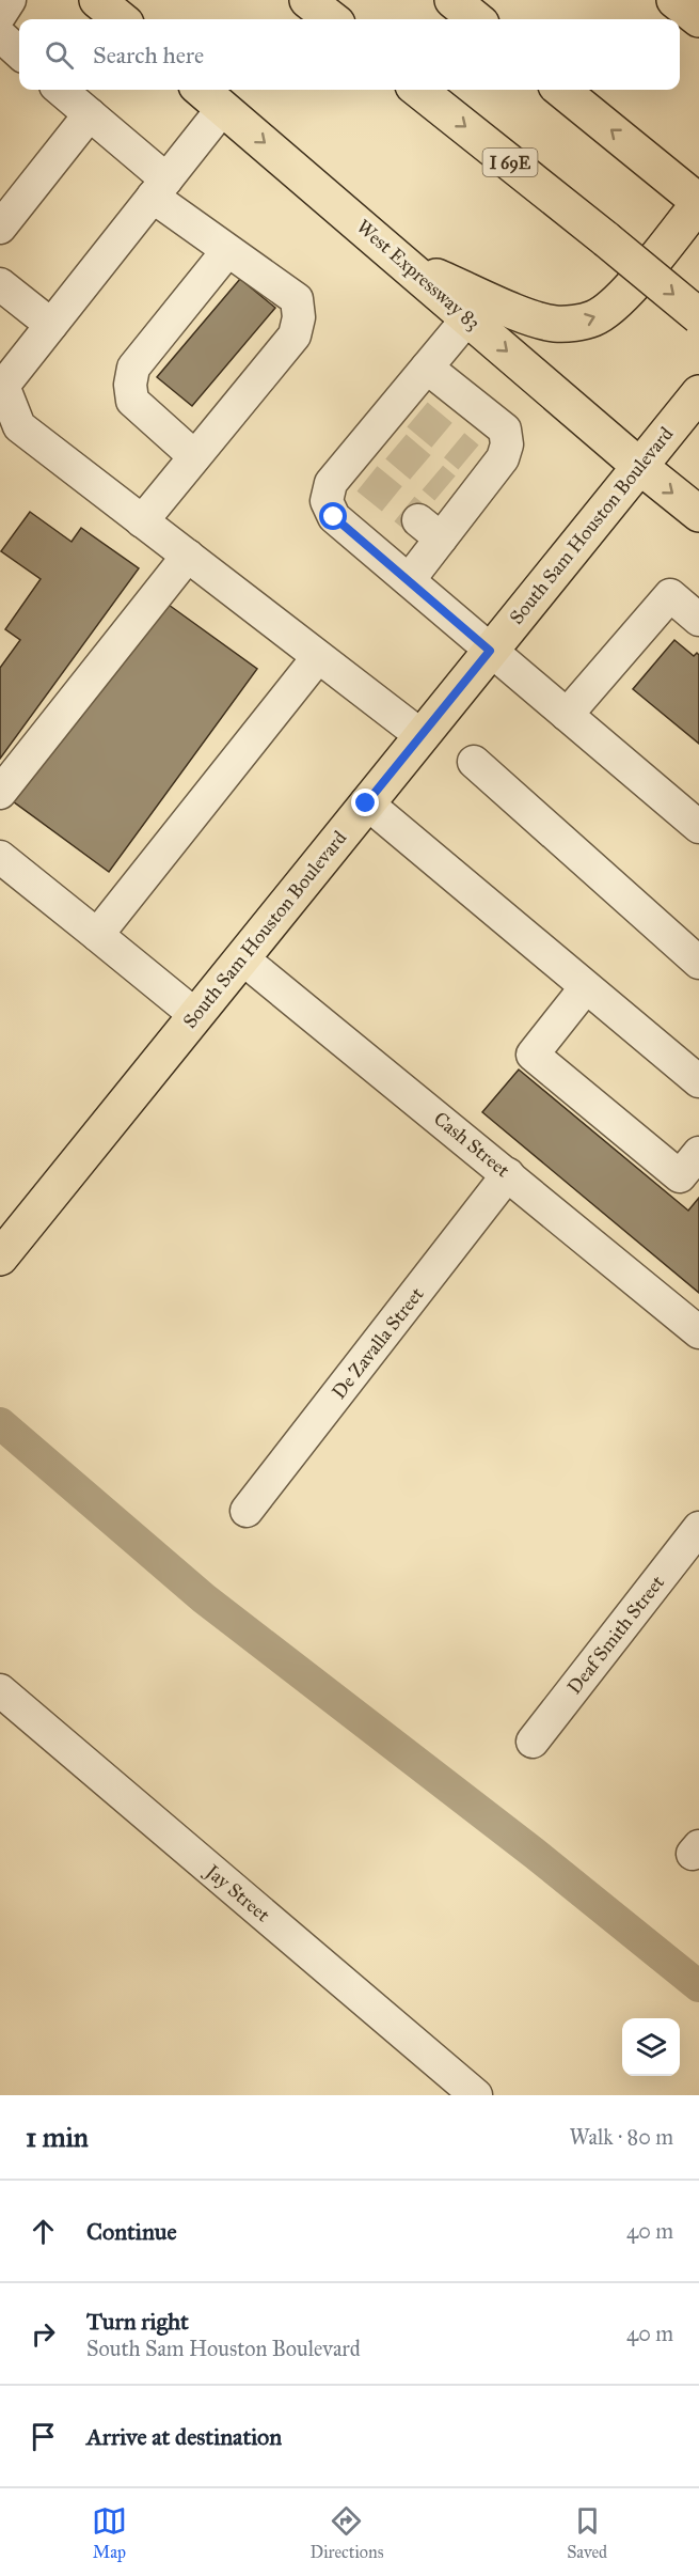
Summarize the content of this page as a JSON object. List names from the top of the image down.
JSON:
{
  "streets": {
    "main road": ["I 69E", "West Expressway 83", "South Sam Houston Boulevard"],
    "street": [
      "Cash Street",
      "De Zavalla Street",
      "Deaf Smith Street",
      "Jay Street"
    ]
  },
  "crossings": [
    ["West Expressway 83", "South Sam Houston Boulevard"],
    ["South Sam Houston Boulevard", "Cash Street"],
    ["Cash Street", "De Zavalla Street"]
  ],
  "page": {
    "search": "Search here",
    "heading": ["1 min", "Walk · 80 m"],
    "list": [
      ["Continue", "40 m"],
      ["Turn right", "South Sam Houston Boulevard", "40 m"],
      "Arrive at destination"
    ],
    "nav": ["Map", "Directions", "Saved"]
  }
}
